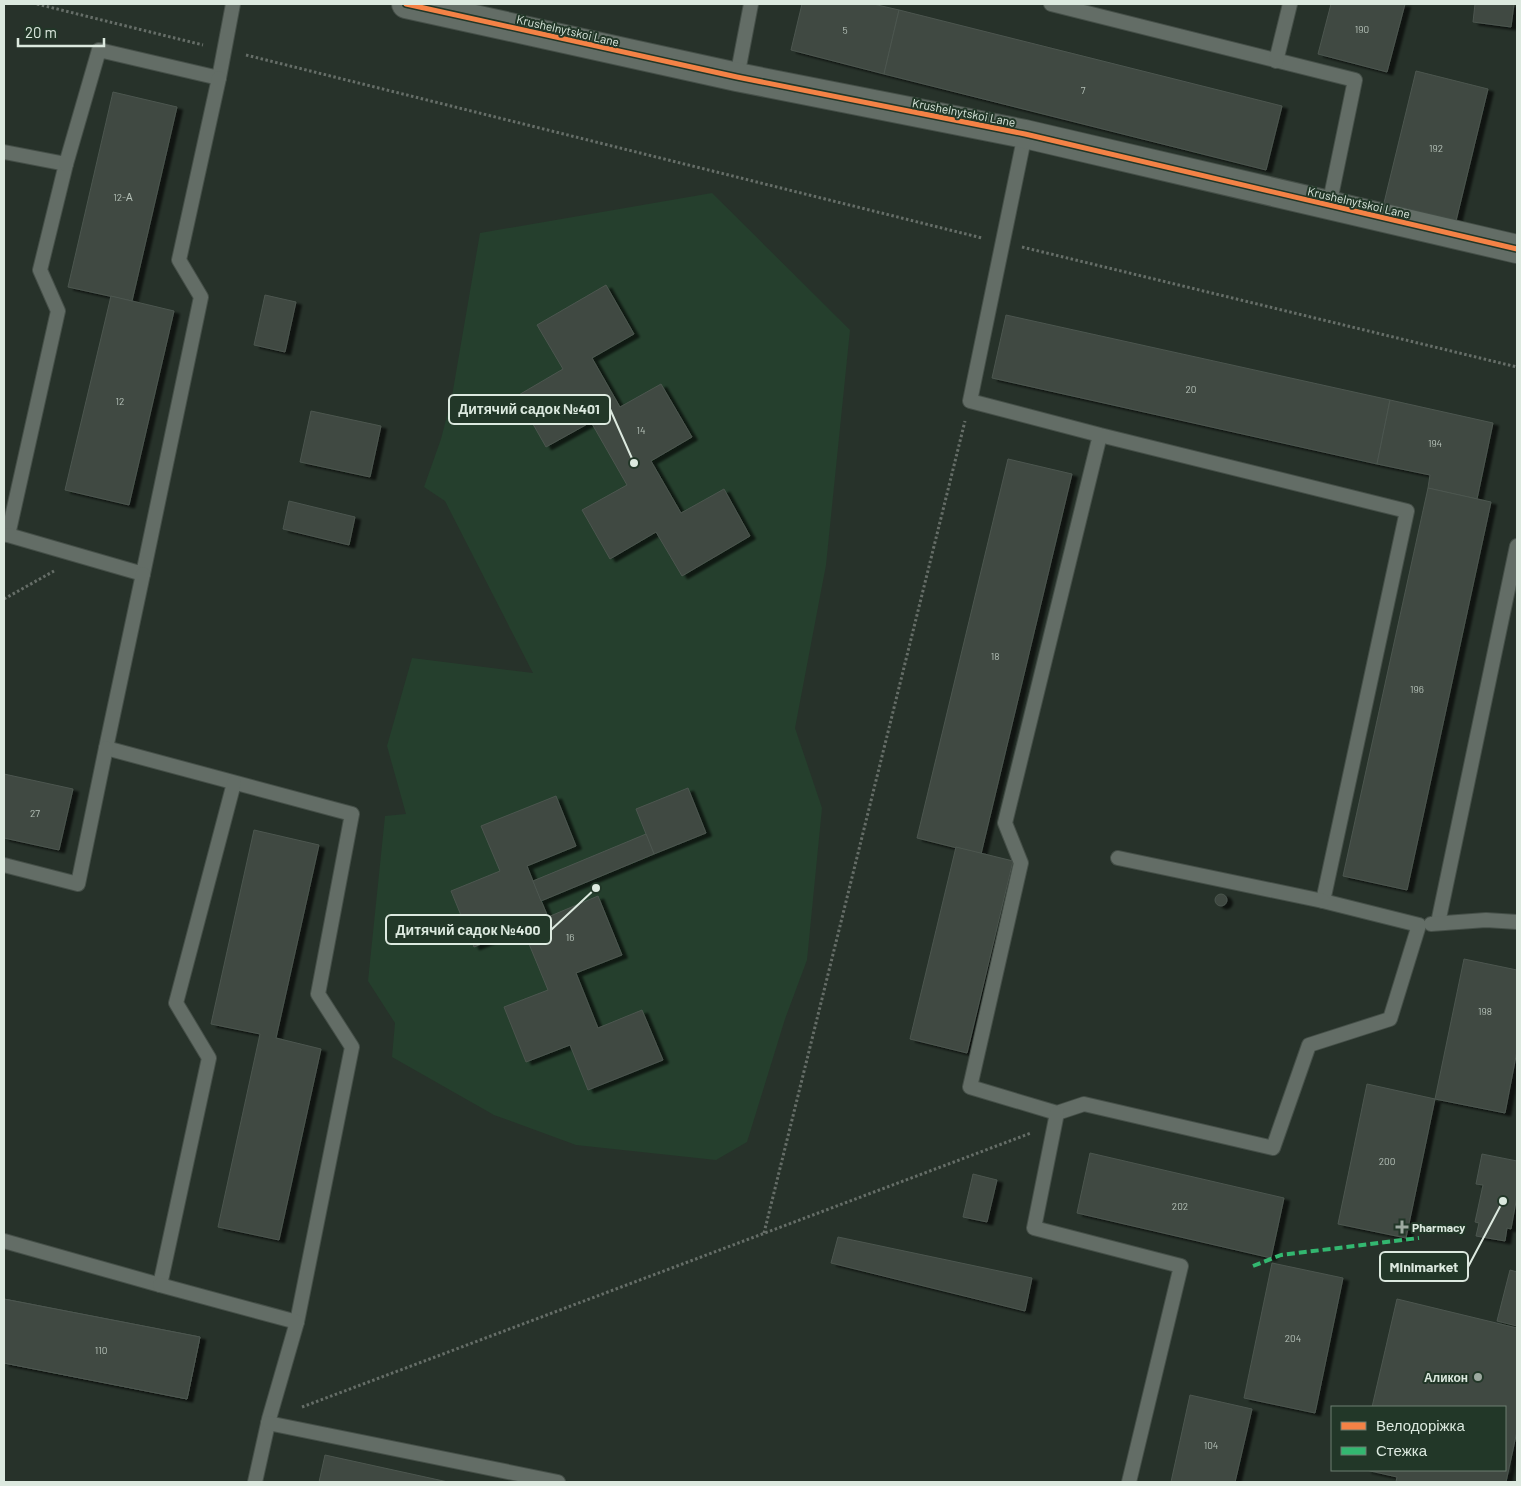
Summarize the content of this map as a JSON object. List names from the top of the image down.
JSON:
{
  "streets": {
    "street": ["Krushelnytskoi Lane"]
  },
  "places": {
    "other": [
      "Дитячий садок №401",
      "Дитячий садок №400",
      "Minimarket",
      "Аликон"
    ],
    "health": ["Pharmacy"]
  },
  "house_numbers": [
    "190",
    "5",
    "7",
    "192",
    "12-А",
    "20",
    "12",
    "14",
    "194",
    "18",
    "196",
    "27",
    "16",
    "198",
    "200",
    "202",
    "204",
    "110",
    "104"
  ],
  "legend": ["Велодоріжка", "Стежка"],
  "scale_bar": "20 m"
}
